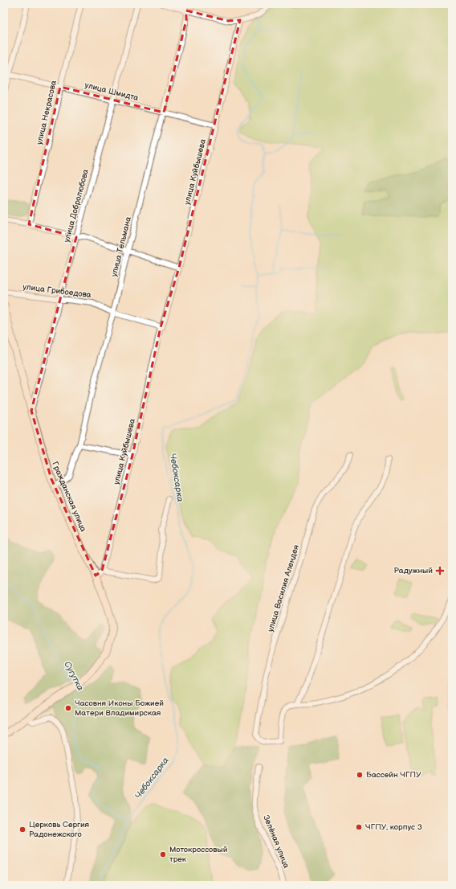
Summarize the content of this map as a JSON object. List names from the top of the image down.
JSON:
{
  "streets": {
    "main road": ["Гражданская улица"],
    "street": [
      "улица Шмидта",
      "улица Некрасова",
      "улица Куйбышева",
      "улица Добролюбова",
      "улица Тельмана",
      "улица Грибоедова",
      "улица Василия Алендея",
      "Зелёная улица"
    ]
  },
  "crossings": [
    ["улица Шмидта", "улица Некрасова"],
    ["улица Шмидта", "улица Куйбышева"],
    ["улица Шмидта", "улица Добролюбова"],
    ["улица Шмидта", "улица Тельмана"],
    ["улица Куйбышева", "улица Грибоедова"],
    ["улица Добролюбова", "улица Грибоедова"],
    ["улица Добролюбова", "Гражданская улица"],
    ["улица Тельмана", "улица Грибоедова"],
    ["улица Тельмана", "Гражданская улица"]
  ],
  "water": ["Чебоксарка", "Сугутка"],
  "places": {
    "health": ["Радужный"],
    "other": [
      "Часовня Иконы Божией Матери Владимирская",
      "Бассейн ЧГПУ",
      "ЧГПУ, корпус 3",
      "Церковь Сергия Радонежского",
      "Мотокроссовый трек"
    ]
  }
}
